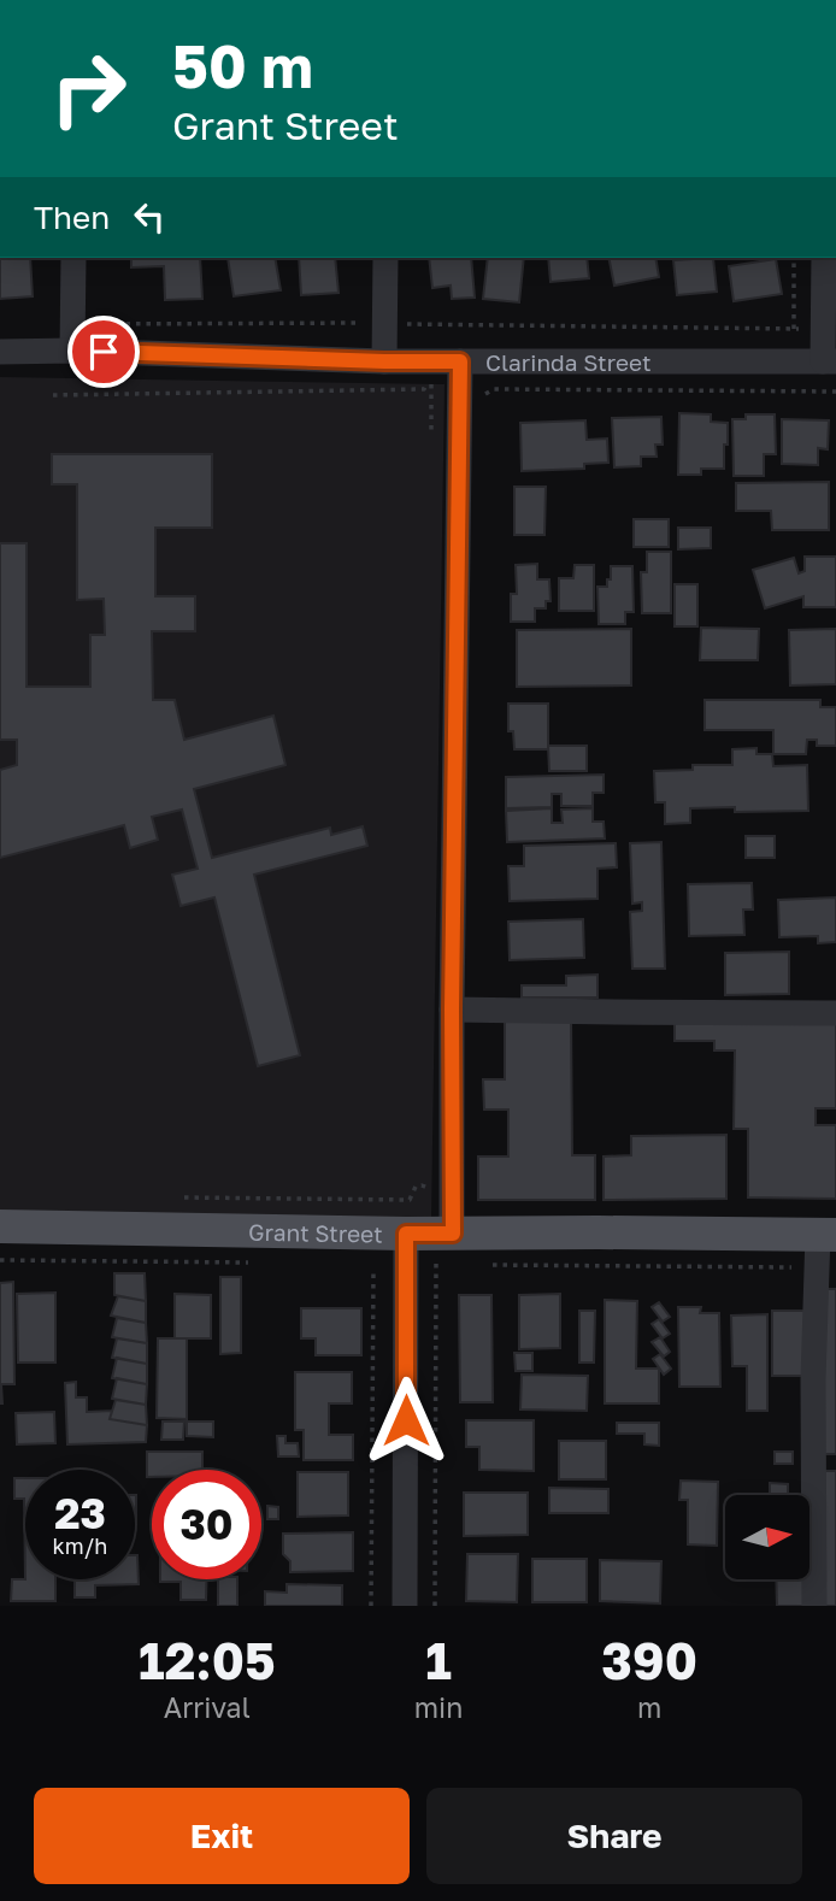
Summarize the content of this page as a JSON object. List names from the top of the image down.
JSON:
{
  "streets": {
    "main road": ["Grant Street"],
    "street": ["Clarinda Street"]
  },
  "north": "right",
  "page": {
    "turn": ["50 m", "Grant Street"],
    "then": "Then",
    "speed": "23 km/h",
    "limit": "30",
    "eta": [
      "12:05",
      "Arrival",
      "1",
      "min",
      "390",
      "m"
    ],
    "buttons": ["Exit", "Share"]
  }
}
